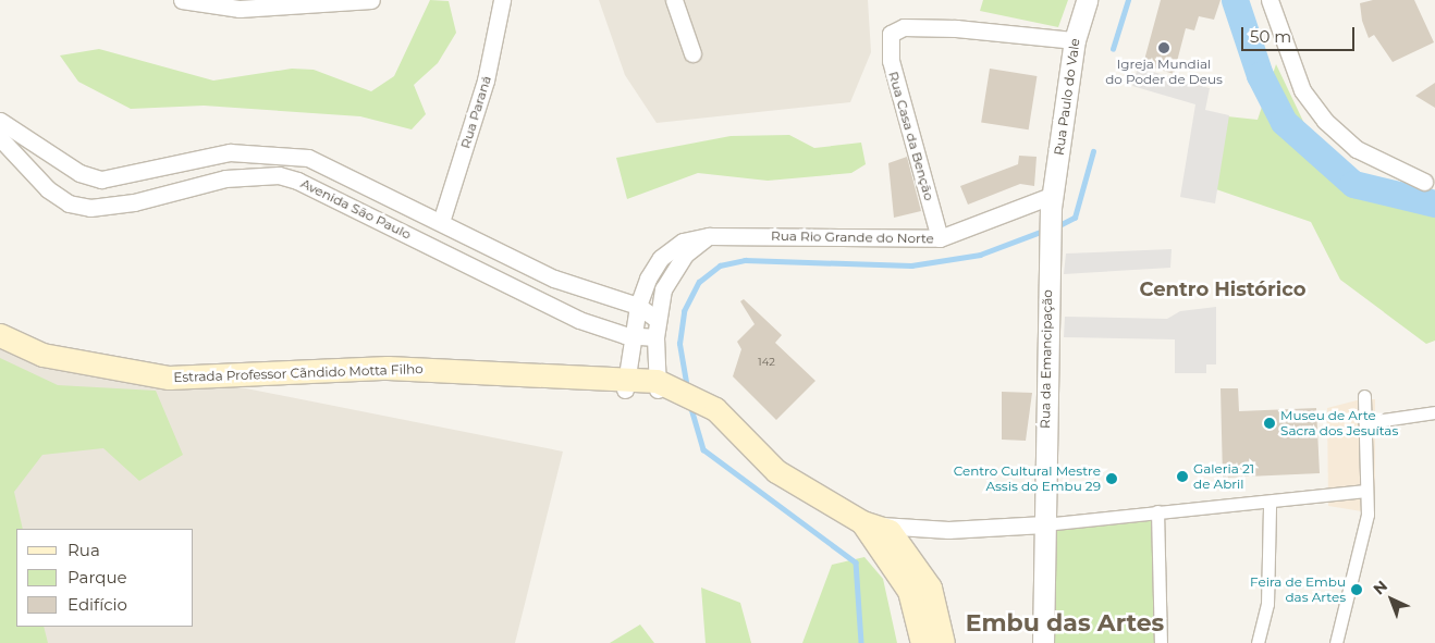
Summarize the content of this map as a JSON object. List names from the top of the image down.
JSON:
{
  "streets": {
    "main road": ["Estrada Professor Cãndido Motta Filho"],
    "street": [
      "Rua Paulo do Vale",
      "Rua Paraná",
      "Rua Casa da Benção",
      "Avenida São Paulo",
      "Rua Rio Grande do Norte",
      "Rua da Emancipação"
    ]
  },
  "crossings": [
    ["Rua Paulo do Vale", "Rua Casa da Benção"],
    ["Rua Paulo do Vale", "Rua Rio Grande do Norte"],
    ["Rua Paulo do Vale", "Rua da Emancipação"],
    ["Rua Paraná", "Avenida São Paulo"],
    ["Rua Casa da Benção", "Rua Rio Grande do Norte"],
    ["Avenida São Paulo", "Rua Rio Grande do Norte"],
    ["Rua Rio Grande do Norte", "Rua da Emancipação"],
    ["Rua Rio Grande do Norte", "Estrada Professor Cãndido Motta Filho"]
  ],
  "districts": ["Centro Histórico", "Embu das Artes"],
  "places": [
    "Igreja Mundial do Poder de Deus",
    "Museu de Arte Sacra dos Jesuítas",
    "Galeria 21 de Abril",
    "Centro Cultural Mestre Assis do Embu 29",
    "Feira de Embu das Artes"
  ],
  "house_numbers": ["142"],
  "legend": ["Rua", "Parque", "Edifício"],
  "scale_bar": "50 m",
  "north": "top left"
}
